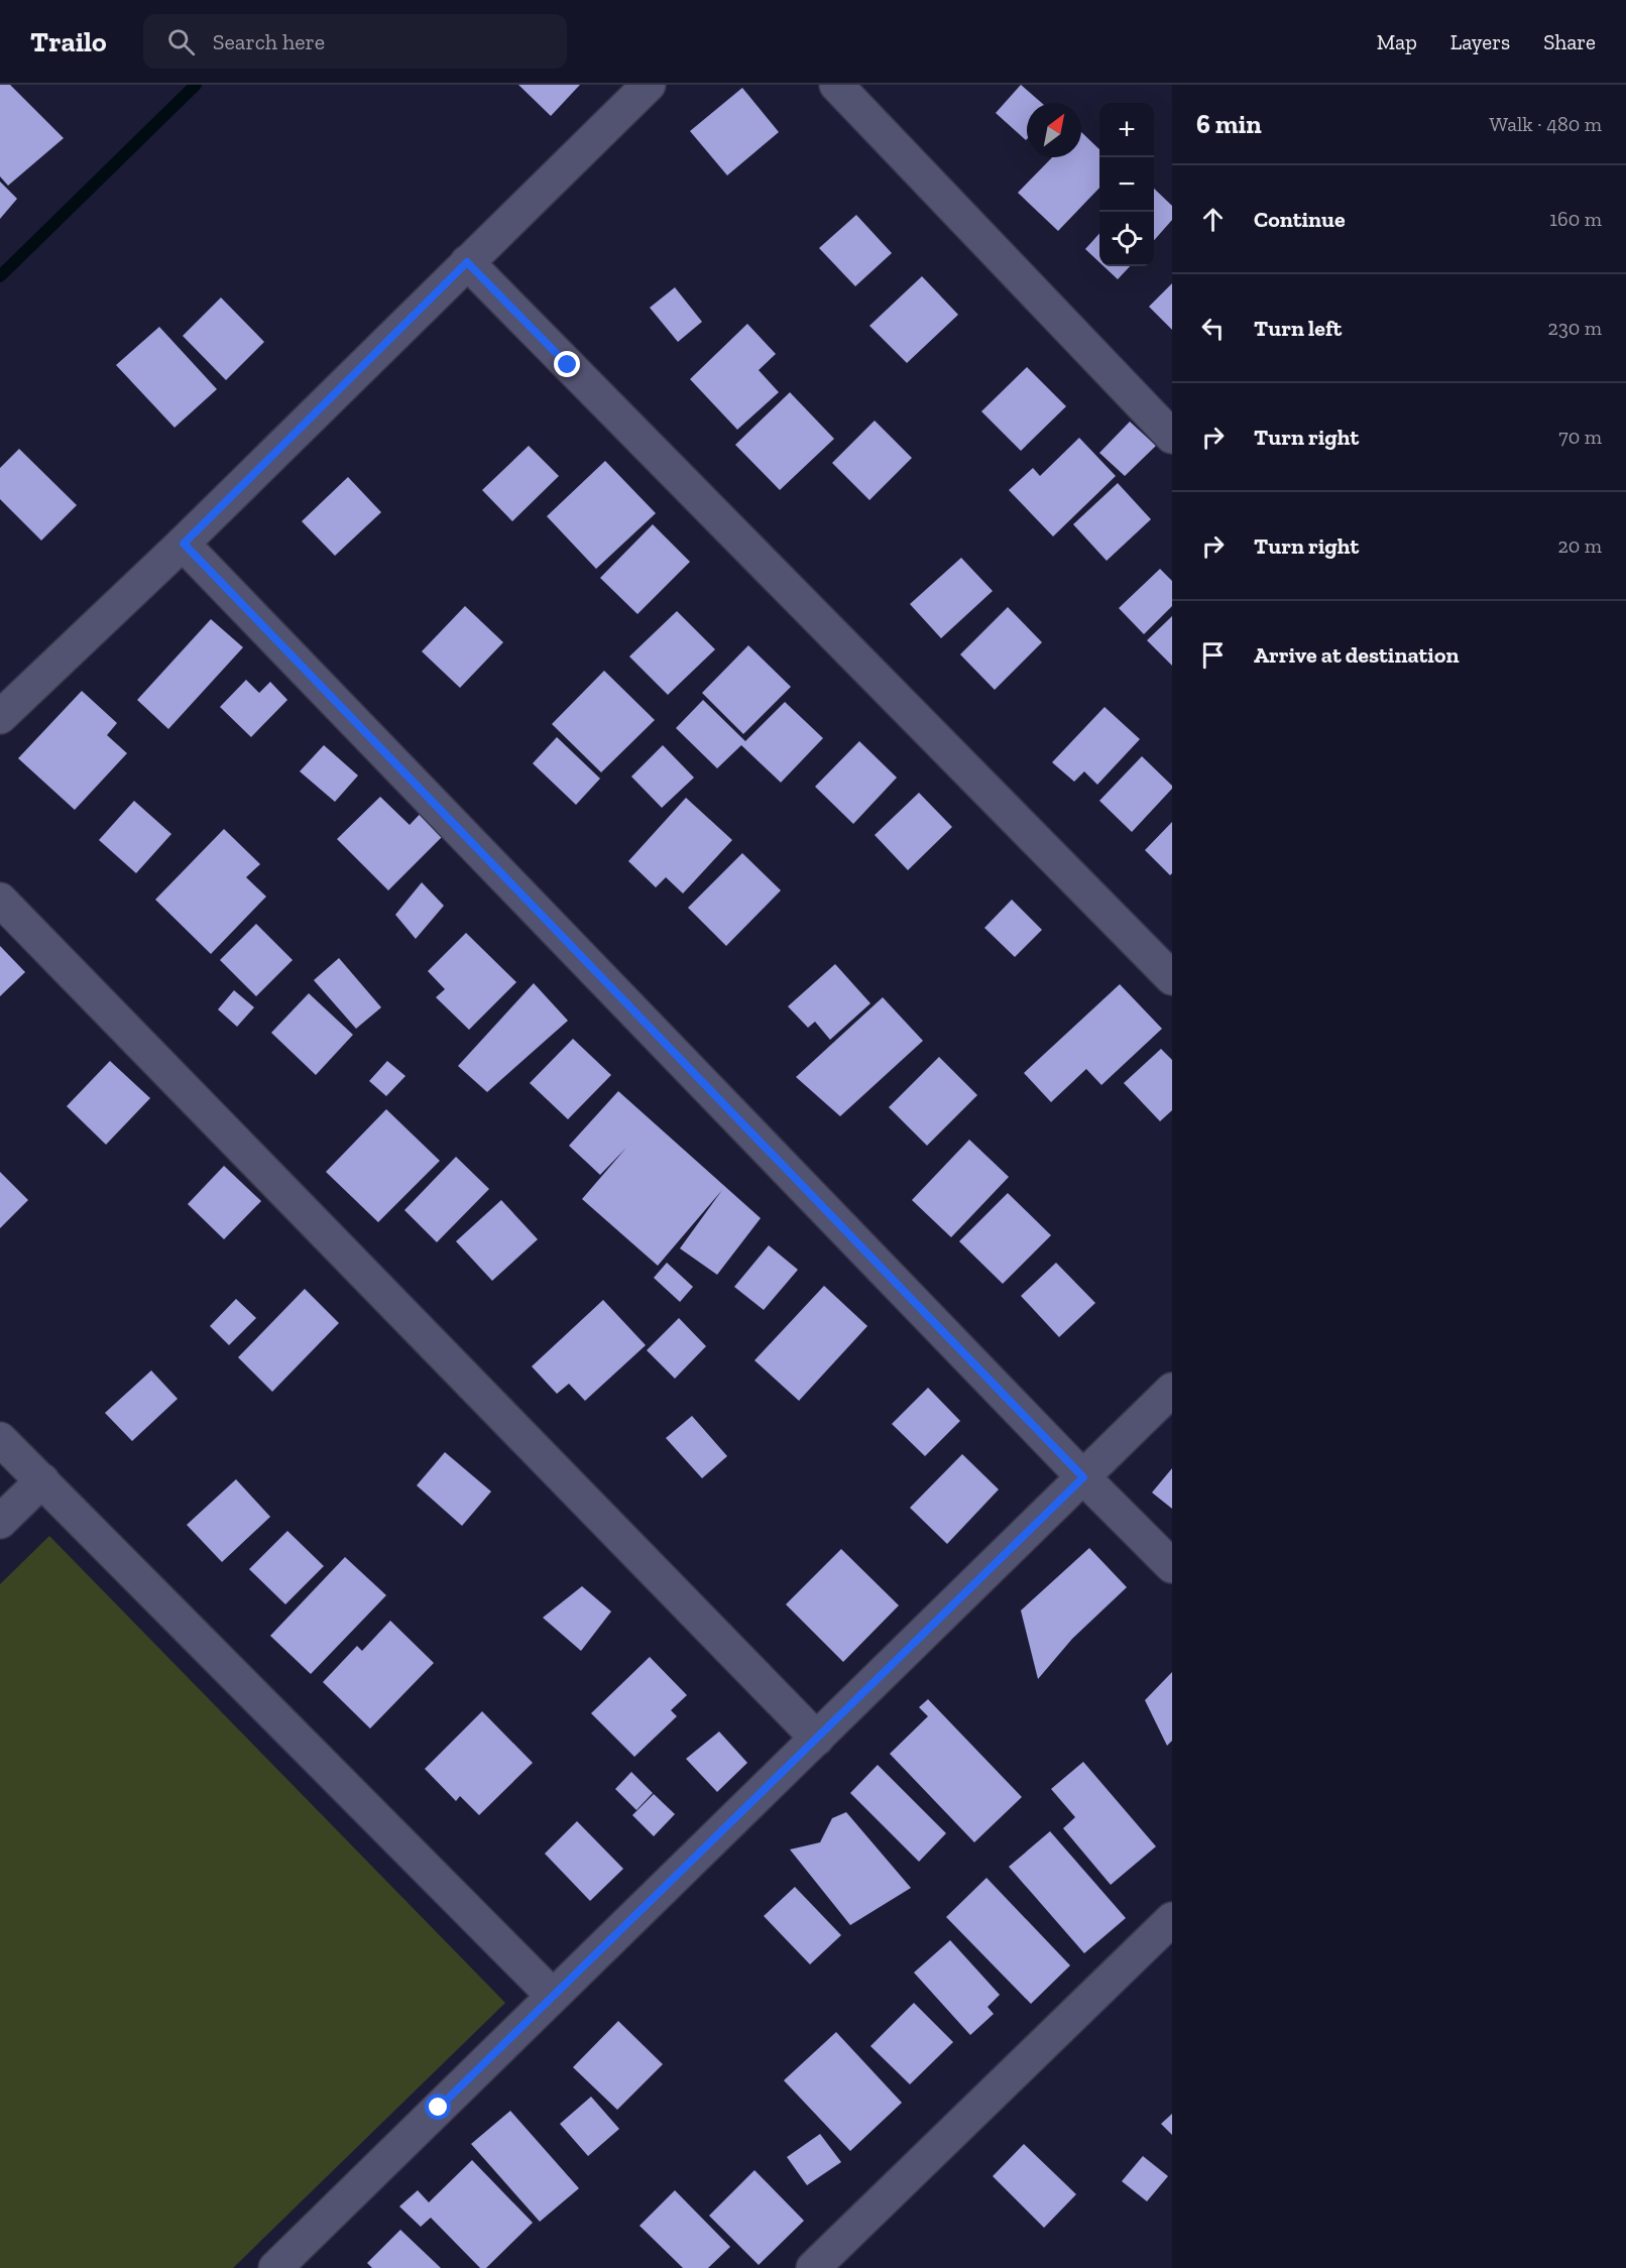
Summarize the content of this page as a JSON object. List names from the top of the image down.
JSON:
{
  "north": "top right",
  "page": {
    "header": "Trailo",
    "search": "Search here",
    "nav": ["Map", "Layers", "Share"],
    "heading": ["6 min", "Walk · 480 m"],
    "map_buttons": ["+", "−"],
    "list": [
      ["Continue", "160 m"],
      ["Turn left", "230 m"],
      ["Turn right", "70 m"],
      ["Turn right", "20 m"],
      "Arrive at destination"
    ]
  }
}
